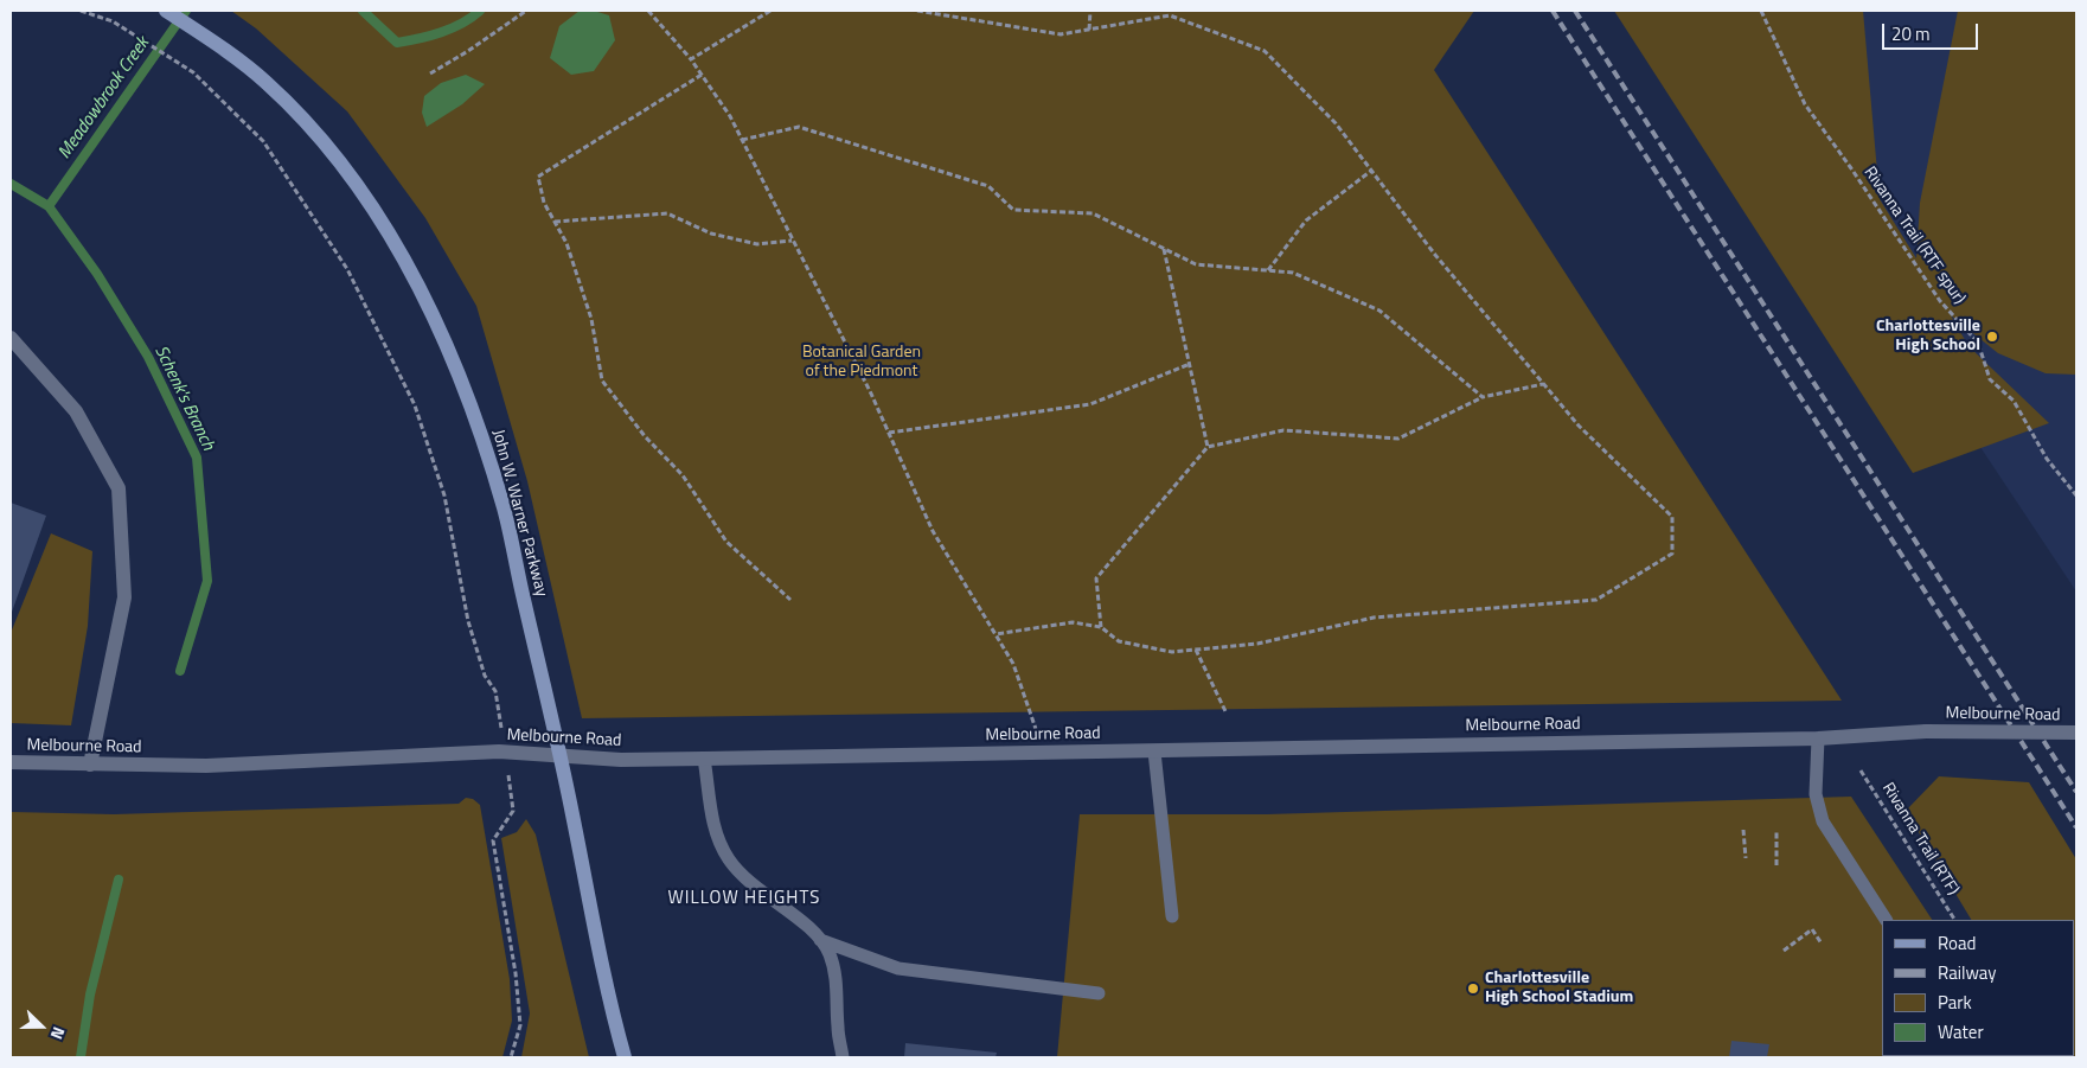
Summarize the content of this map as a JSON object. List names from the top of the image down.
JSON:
{
  "streets": {
    "main road": ["John W. Warner Parkway"],
    "street": ["Melbourne Road"],
    "path": ["Rivanna Trail (RTF spur)", "Rivanna Trail (RTF)"]
  },
  "crossings": [
    ["John W. Warner Parkway", "Melbourne Road"]
  ],
  "districts": ["WILLOW HEIGHTS"],
  "water": ["Meadowbrook Creek", "Schenk's Branch"],
  "parks": ["Botanical Garden of the Piedmont"],
  "places": ["Charlottesville High School", "Charlottesville High School Stadium"],
  "legend": [
    "Road",
    "Railway",
    "Park",
    "Water"
  ],
  "scale_bar": "20 m",
  "north": "right"
}
